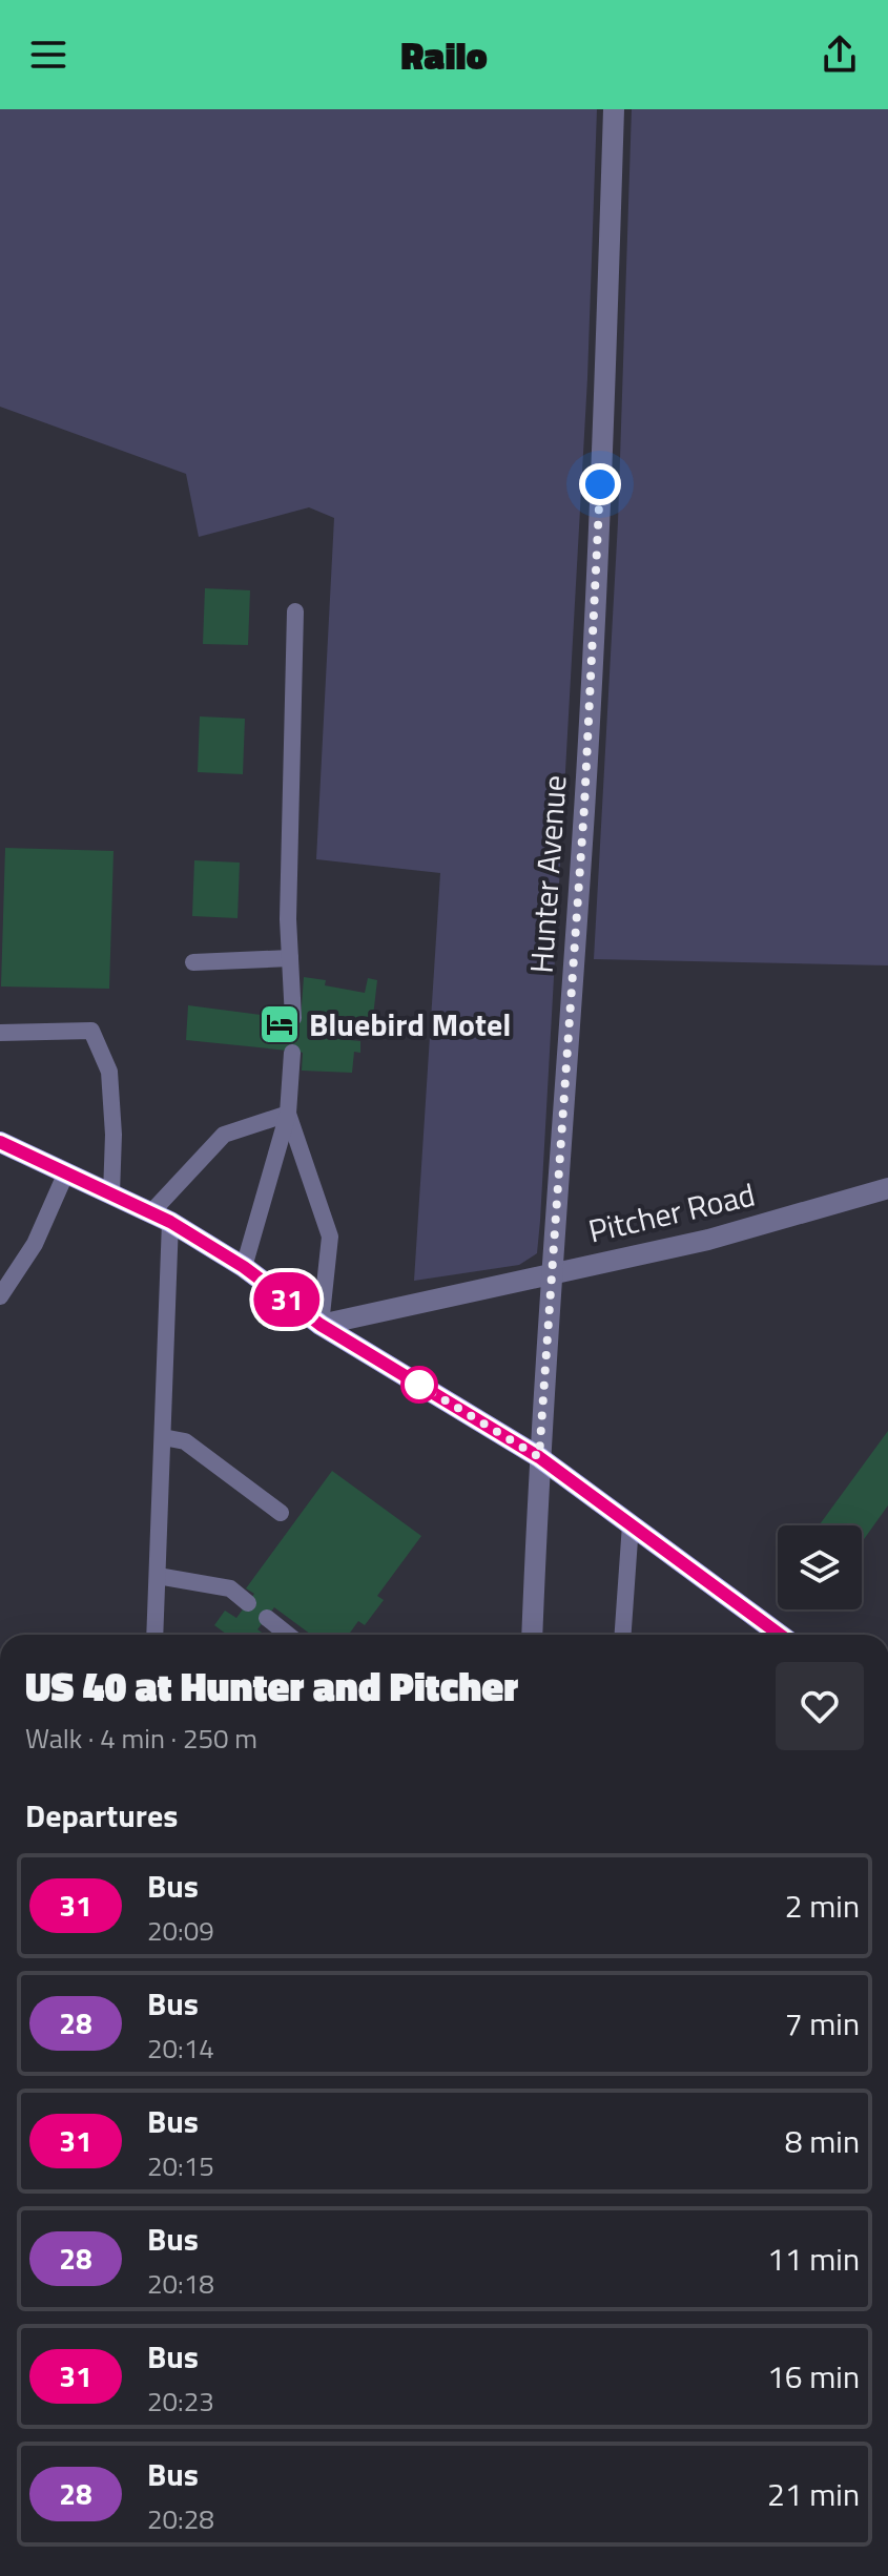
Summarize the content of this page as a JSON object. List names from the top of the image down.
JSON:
{
  "streets": {
    "street": ["Hunter Avenue", "Pitcher Road"]
  },
  "crossings": [
    ["Hunter Avenue", "Pitcher Road"]
  ],
  "places": {
    "hotel": ["Bluebird Motel"]
  },
  "lines": ["bus line 31"],
  "page": {
    "header": "Railo",
    "on_map": "31",
    "heading": [
      ["US 40 at Hunter and Pitcher", "Walk · 4 min · 250 m"],
      "Departures"
    ],
    "list": [
      {
        "mark": "31",
        "name": "Bus",
        "note": "20:09",
        "value": "2 min"
      },
      {
        "mark": "28",
        "name": "Bus",
        "note": "20:14",
        "value": "7 min"
      },
      {
        "mark": "31",
        "name": "Bus",
        "note": "20:15",
        "value": "8 min"
      },
      {
        "mark": "28",
        "name": "Bus",
        "note": "20:18",
        "value": "11 min"
      },
      {
        "mark": "31",
        "name": "Bus",
        "note": "20:23",
        "value": "16 min"
      },
      {
        "mark": "28",
        "name": "Bus",
        "note": "20:28",
        "value": "21 min"
      }
    ]
  }
}
